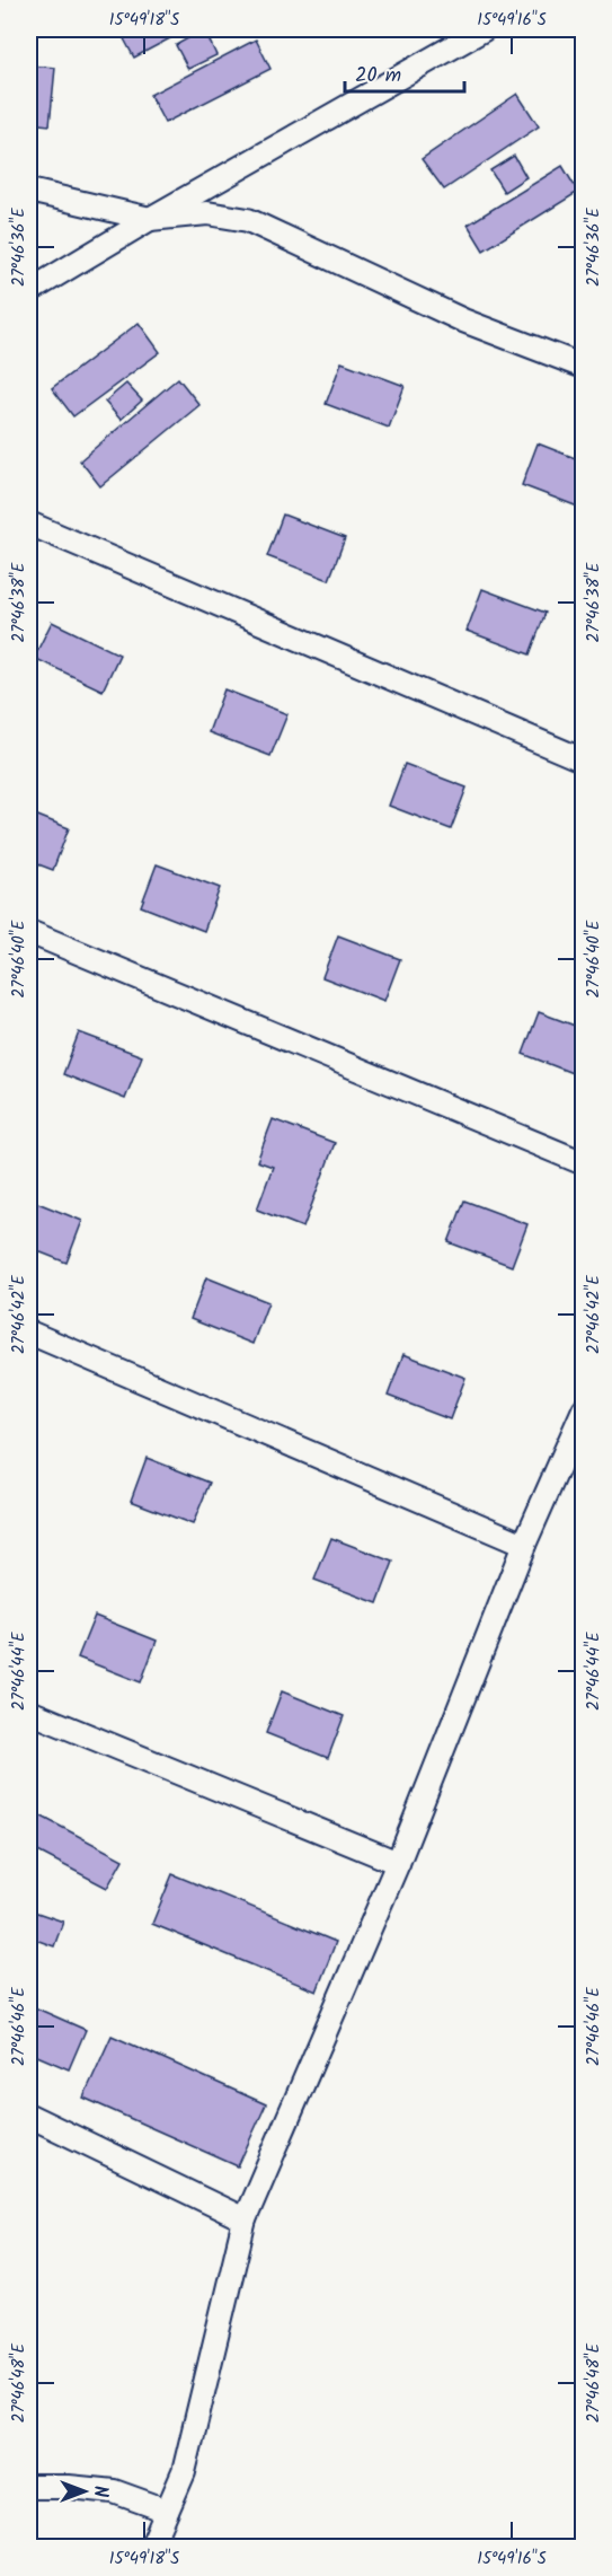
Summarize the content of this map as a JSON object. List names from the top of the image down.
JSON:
{
  "scale_bar": "20 m",
  "north": "right",
  "coordinates": [
    "15°49'18\"S",
    "15°49'16\"S",
    "27°46'36\"E",
    "27°46'38\"E",
    "27°46'40\"E",
    "27°46'42\"E",
    "27°46'44\"E",
    "27°46'46\"E",
    "27°46'48\"E"
  ]
}
